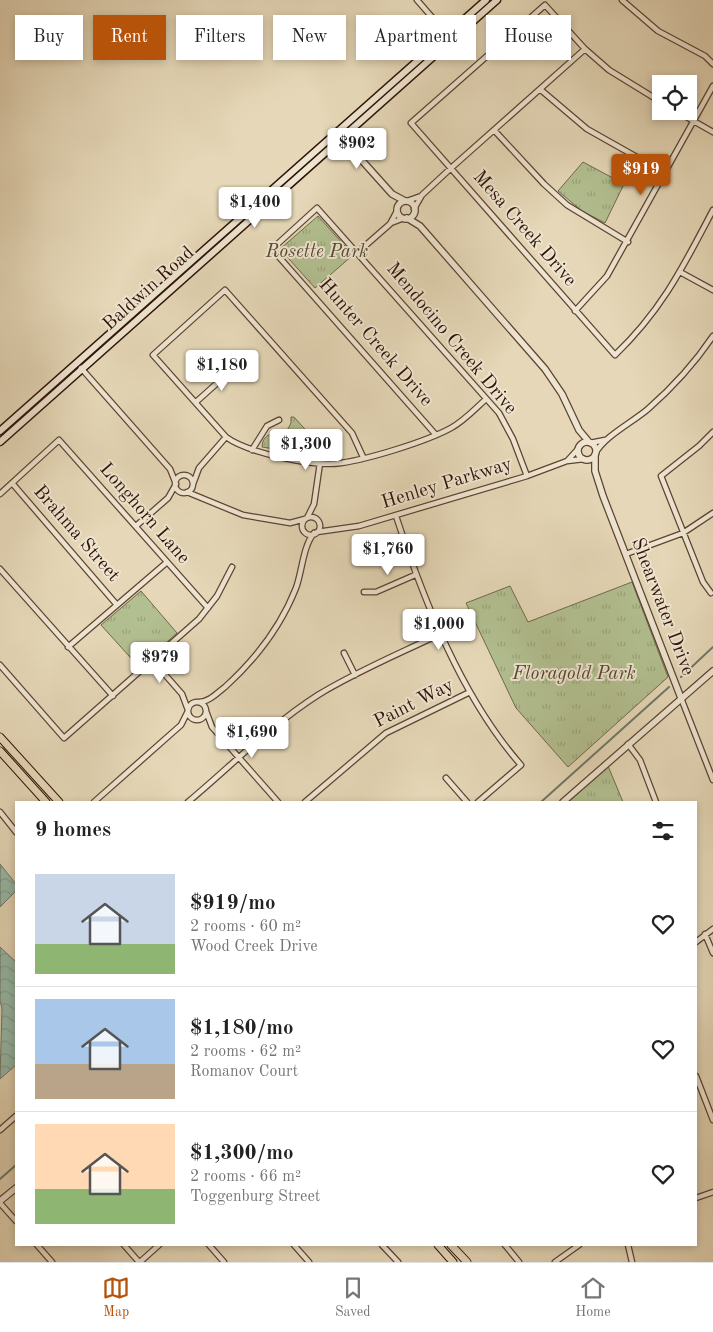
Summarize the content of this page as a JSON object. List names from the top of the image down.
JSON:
{
  "streets": {
    "main road": ["Baldwin Road"],
    "street": [
      "Mesa Creek Drive",
      "Mendocino Creek Drive",
      "Hunter Creek Drive",
      "Henley Parkway",
      "Longhorn Lane",
      "Brahma Street",
      "Shearwater Drive",
      "Paint Way"
    ]
  },
  "crossings": [
    ["Mendocino Creek Drive", "Hunter Creek Drive"],
    ["Mendocino Creek Drive", "Henley Parkway"],
    ["Henley Parkway", "Shearwater Drive"],
    ["Longhorn Lane", "Brahma Street"]
  ],
  "parks": ["Rosette Park", "Floragold Park"],
  "page": {
    "chip": [
      "Buy",
      "Rent",
      "Filters",
      "New",
      "Apartment",
      "House"
    ],
    "price": [
      "$902",
      "$919",
      "$1,400",
      "$1,180",
      "$1,300",
      "$1,760",
      "$1,000",
      "$979",
      "$1,690"
    ],
    "heading": "9 homes",
    "list": [
      {
        "name": "$919/mo",
        "note": "2 rooms · 60 m² · Wood Creek Drive"
      },
      {
        "name": "$1,180/mo",
        "note": "2 rooms · 62 m² · Romanov Court"
      },
      {
        "name": "$1,300/mo",
        "note": "2 rooms · 66 m² · Toggenburg Street"
      }
    ],
    "tabs": ["Map", "Saved", "Home"]
  }
}
